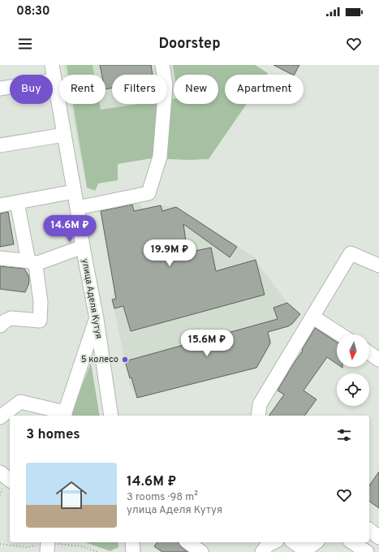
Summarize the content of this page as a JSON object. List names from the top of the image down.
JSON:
{
  "streets": {
    "street": ["улица Аделя Кутуя"]
  },
  "places": ["5 колесо"],
  "north": "bottom",
  "page": {
    "status": "08:30",
    "header": "Doorstep",
    "chip": [
      "Buy",
      "Rent",
      "Filters",
      "New",
      "Apartment"
    ],
    "price": ["14.6M ₽", "19.9M ₽", "15.6M ₽"],
    "heading": "3 homes",
    "list": [
      {
        "name": "14.6M ₽",
        "note": "3 rooms · 98 m² · улица Аделя Кутуя"
      }
    ]
  }
}
